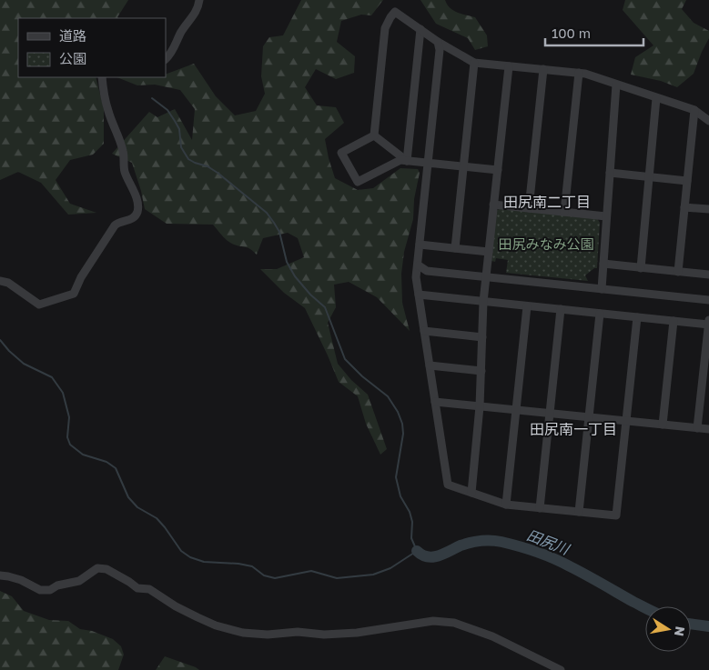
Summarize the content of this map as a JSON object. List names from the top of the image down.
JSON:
{
  "districts": ["田尻南二丁目", "田尻南一丁目"],
  "water": ["田尻川"],
  "parks": ["田尻みなみ公園"],
  "legend": ["道路", "公園"],
  "scale_bar": "100 m",
  "north": "right"
}
